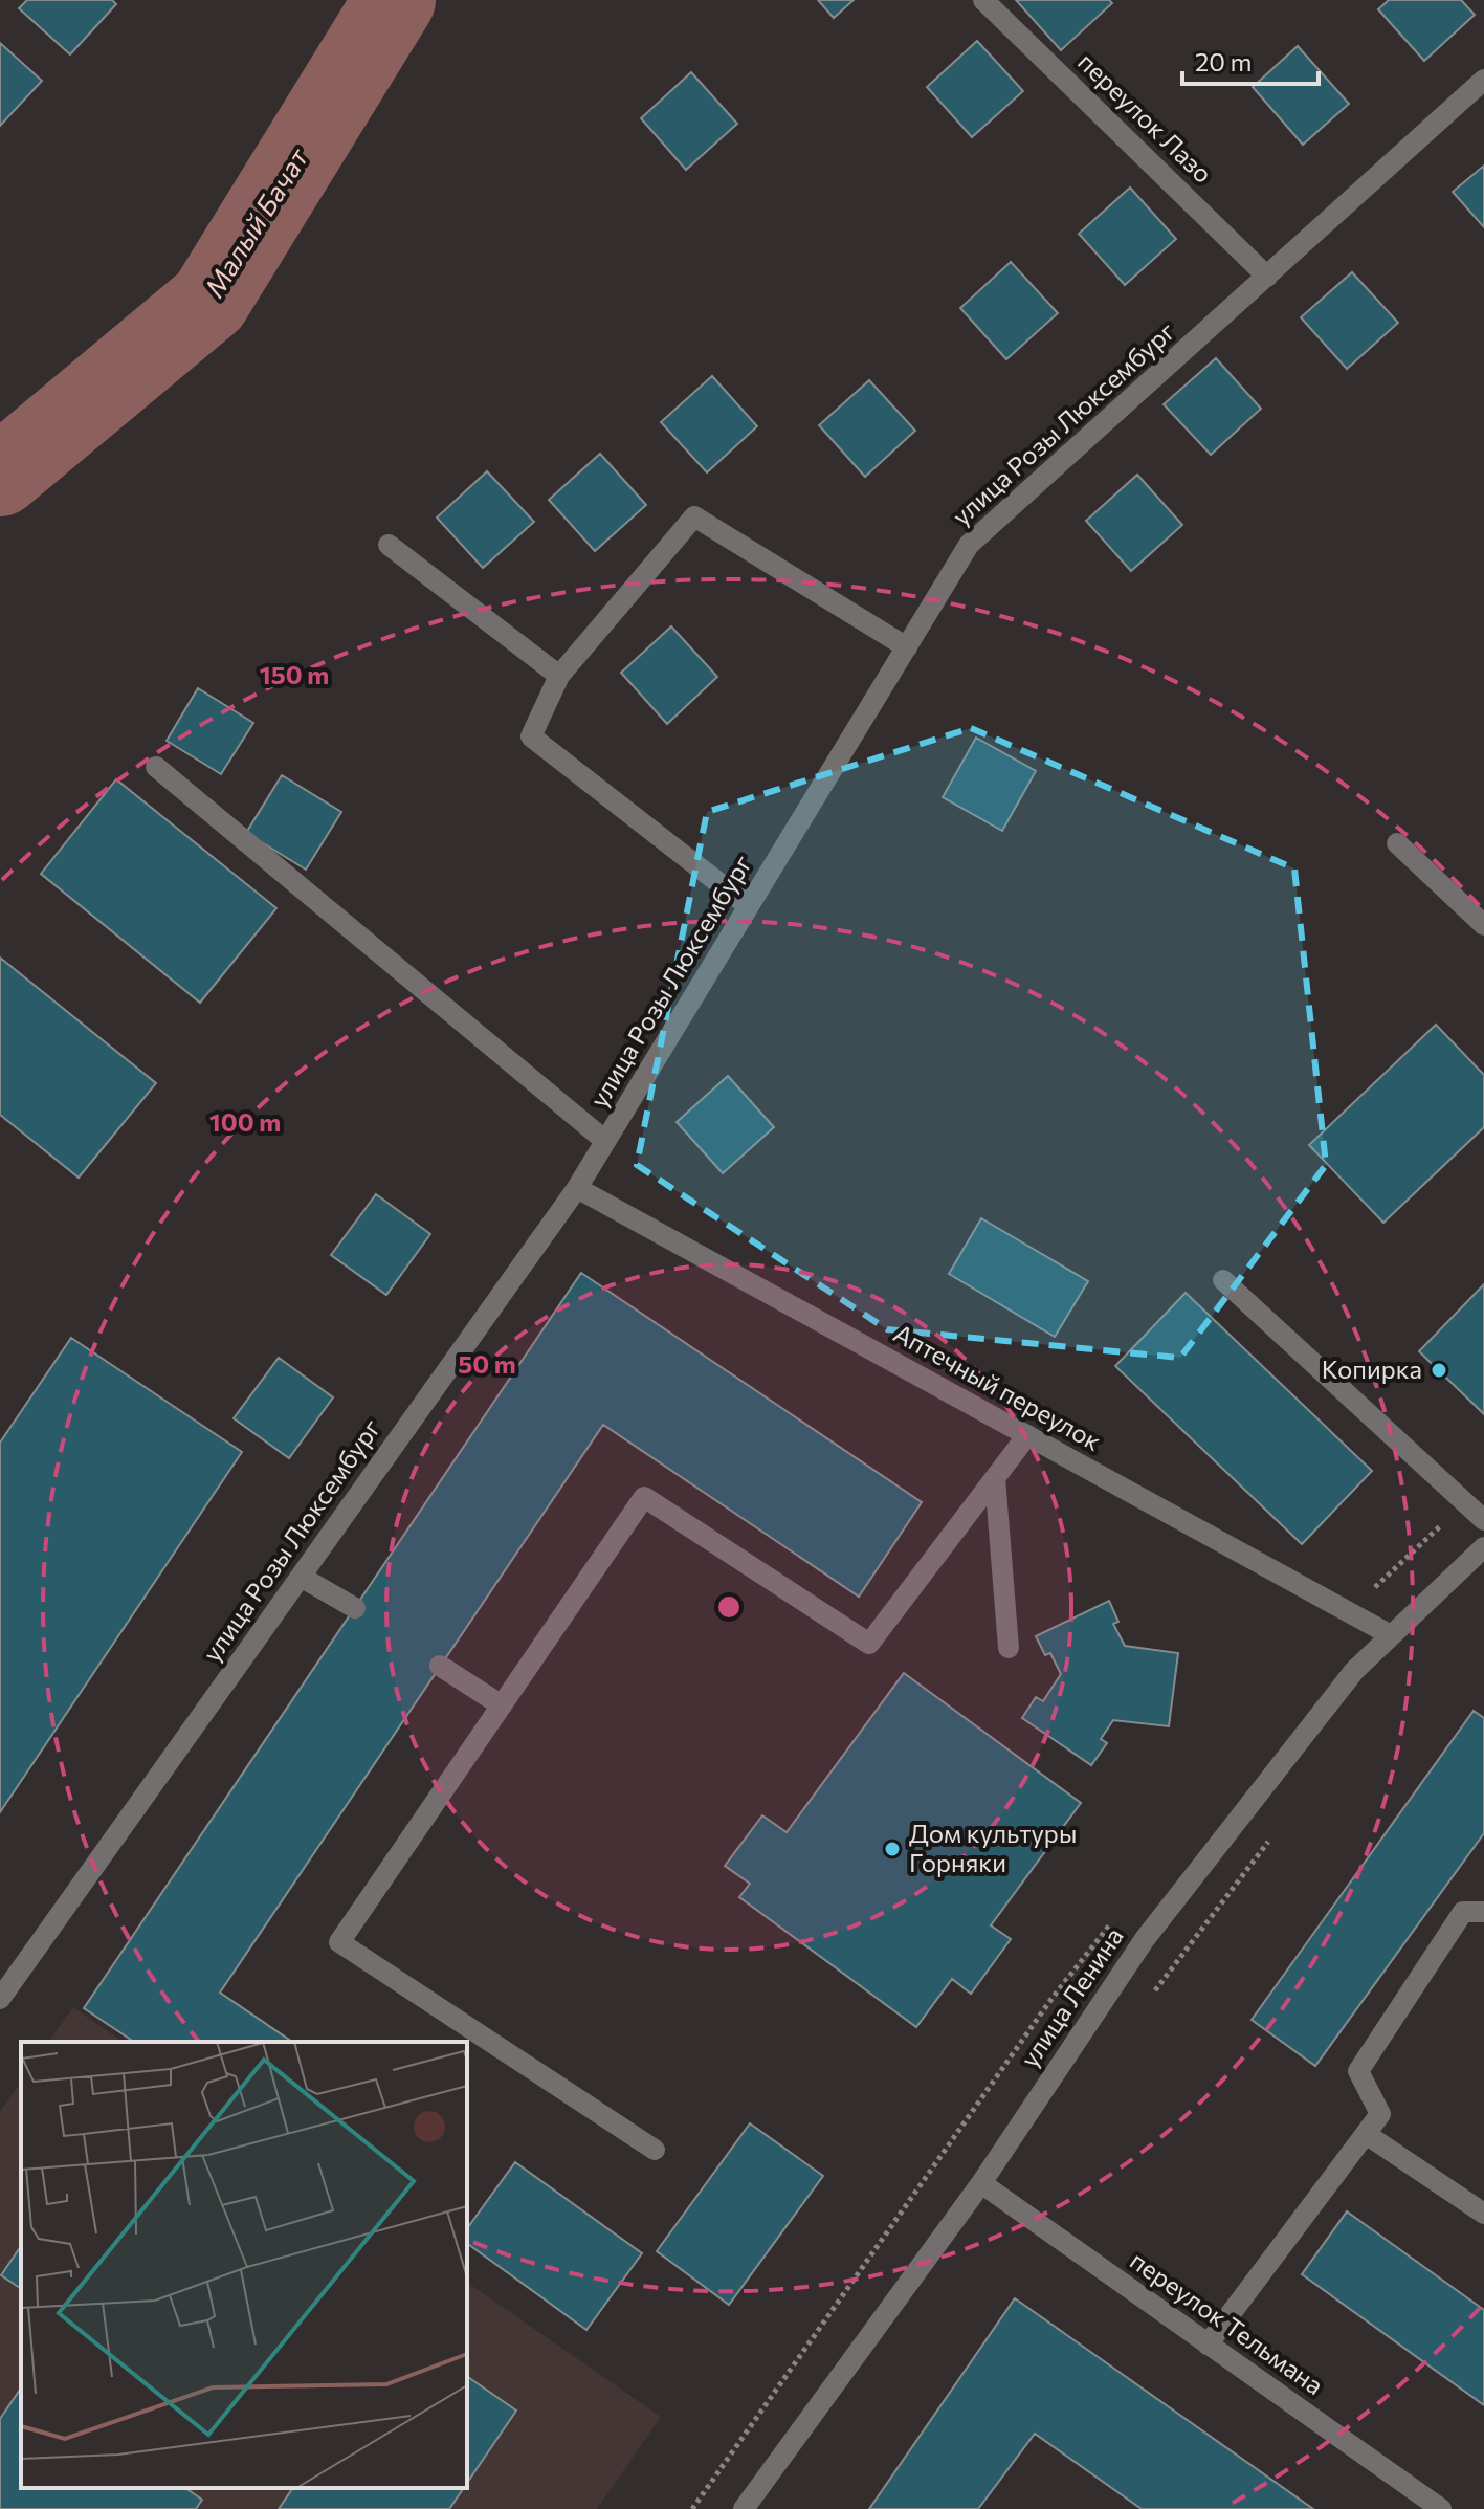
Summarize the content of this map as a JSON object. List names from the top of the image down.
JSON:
{
  "streets": {
    "street": [
      "переулок Лазо",
      "улица Розы Люксембург",
      "Аптечный переулок",
      "улица Ленина",
      "переулок Тельмана"
    ]
  },
  "crossings": [
    ["переулок Лазо", "улица Розы Люксембург"],
    ["улица Розы Люксембург", "Аптечный переулок"],
    ["Аптечный переулок", "улица Ленина"],
    ["улица Ленина", "переулок Тельмана"]
  ],
  "water": ["Малый Бачат"],
  "places": ["Копирка", "Дом культуры Горняки"],
  "scale_bar": "20 m",
  "rings": ["150 m", "100 m", "50 m"]
}
